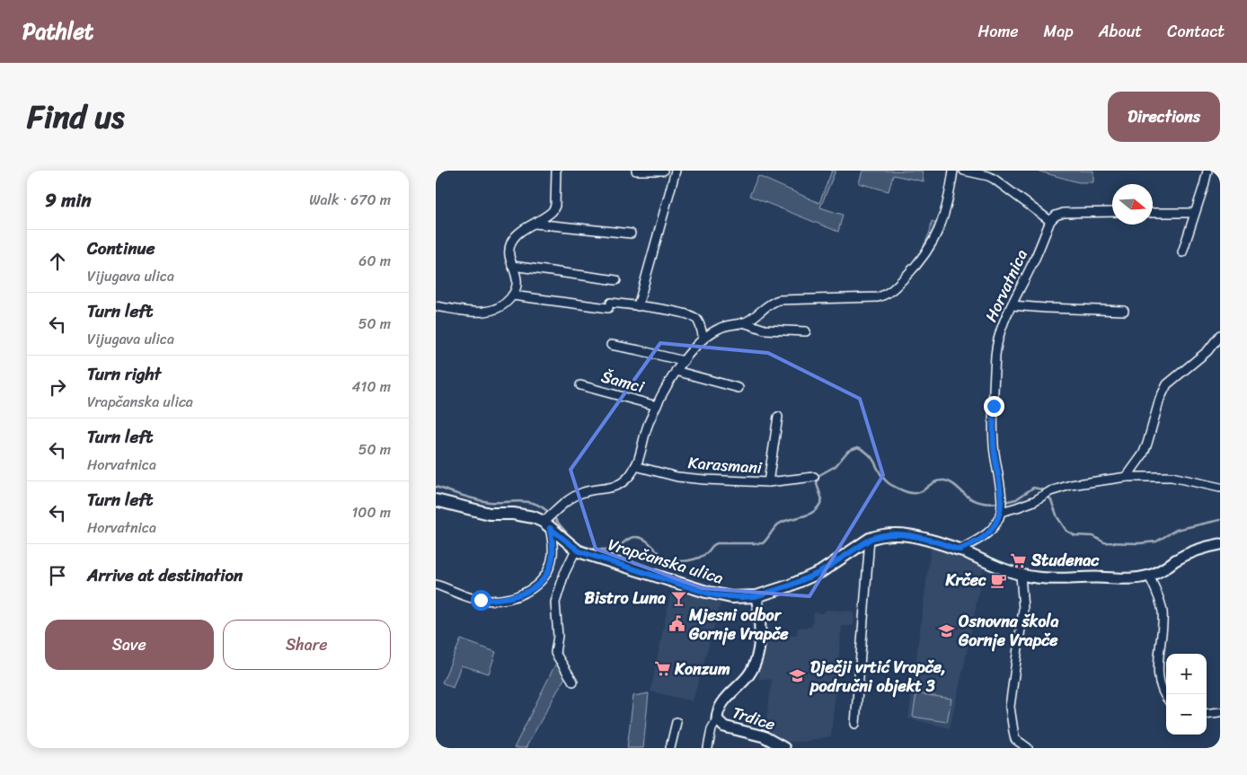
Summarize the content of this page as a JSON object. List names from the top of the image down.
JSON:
{
  "streets": {
    "main road": ["Vrapčanska ulica"],
    "street": [
      "Horvatnica",
      "Šamci",
      "Karasmani",
      "Trdice"
    ]
  },
  "crossings": [
    ["Vrapčanska ulica", "Trdice"]
  ],
  "places": {
    "supermarket": ["Studenac", "Konzum"],
    "cafe": ["Krčec"],
    "bar": ["Bistro Luna"],
    "public building": ["Mjesni odbor Gornje Vrapče"],
    "school or university": ["Osnovna škola Gornje Vrapče", "Dječji vrtić Vrapče, područni objekt 3"]
  },
  "north": "right",
  "page": {
    "header": "Pathlet",
    "nav": [
      "Home",
      "Map",
      "About",
      "Contact"
    ],
    "title": "Find us",
    "buttons": [
      "Directions",
      ["Save", "Share"]
    ],
    "heading": ["9 min", "Walk · 670 m"],
    "list": [
      ["Continue", "Vijugava ulica", "60 m"],
      ["Turn left", "Vijugava ulica", "50 m"],
      ["Turn right", "Vrapčanska ulica", "410 m"],
      ["Turn left", "Horvatnica", "50 m"],
      ["Turn left", "Horvatnica", "100 m"],
      "Arrive at destination"
    ],
    "map_buttons": ["+", "−"]
  }
}
